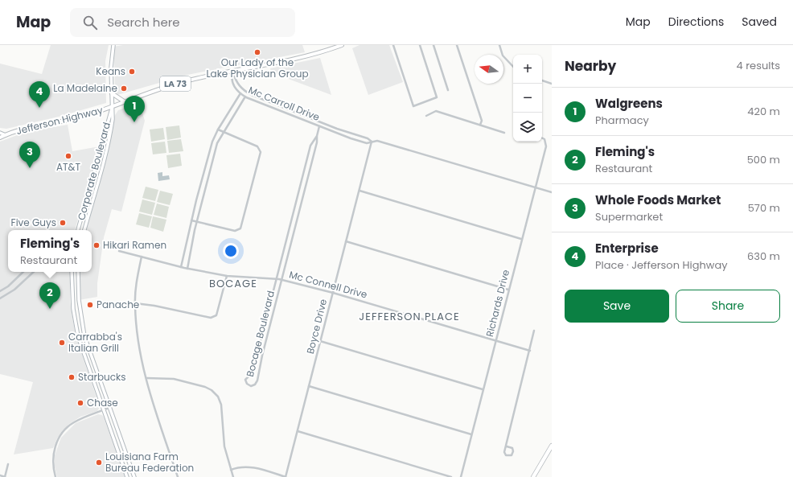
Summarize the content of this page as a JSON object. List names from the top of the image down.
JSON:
{
  "streets": {
    "main road": ["LA 73", "Jefferson Highway"],
    "street": [
      "Mc Carroll Drive",
      "Corporate Boulevard",
      "Mc Connell Drive",
      "Richards Drive",
      "Boyce Drive",
      "Bocage Boulevard"
    ]
  },
  "crossings": [
    ["Mc Carroll Drive", "Jefferson Highway"],
    ["Mc Carroll Drive", "Richards Drive"],
    ["Mc Carroll Drive", "Boyce Drive"],
    ["Mc Carroll Drive", "Bocage Boulevard"],
    ["Jefferson Highway", "Corporate Boulevard"],
    ["Mc Connell Drive", "Richards Drive"],
    ["Mc Connell Drive", "Boyce Drive"],
    ["Mc Connell Drive", "Bocage Boulevard"]
  ],
  "districts": ["BOCAGE", "JEFFERSON PLACE"],
  "places": [
    "Our Lady of the Lake Physician Group",
    "Keans",
    "La Madelaine",
    "AT&T",
    "Five Guys",
    "Hikari Ramen",
    "Panache",
    "Carrabba's Italian Grill",
    "Starbucks",
    "Chase",
    "Louisiana Farm Bureau Federation"
  ],
  "north": "left",
  "page": {
    "header": "Map",
    "search": "Search here",
    "nav": ["Map", "Directions", "Saved"],
    "heading": ["Nearby", "4 results"],
    "map_buttons": ["+", "−"],
    "pins": [
      "4",
      "1",
      "3",
      "2"
    ],
    "list": [
      {
        "mark": "1",
        "name": "Walgreens",
        "note": "Pharmacy",
        "value": "420 m"
      },
      {
        "mark": "2",
        "name": "Fleming's",
        "note": "Restaurant",
        "value": "500 m"
      },
      {
        "mark": "3",
        "name": "Whole Foods Market",
        "note": "Supermarket",
        "value": "570 m"
      },
      {
        "mark": "4",
        "name": "Enterprise",
        "note": "Place · Jefferson Highway",
        "value": "630 m"
      }
    ],
    "popup": ["Fleming's", "Restaurant"],
    "buttons": ["Save", "Share"]
  }
}
